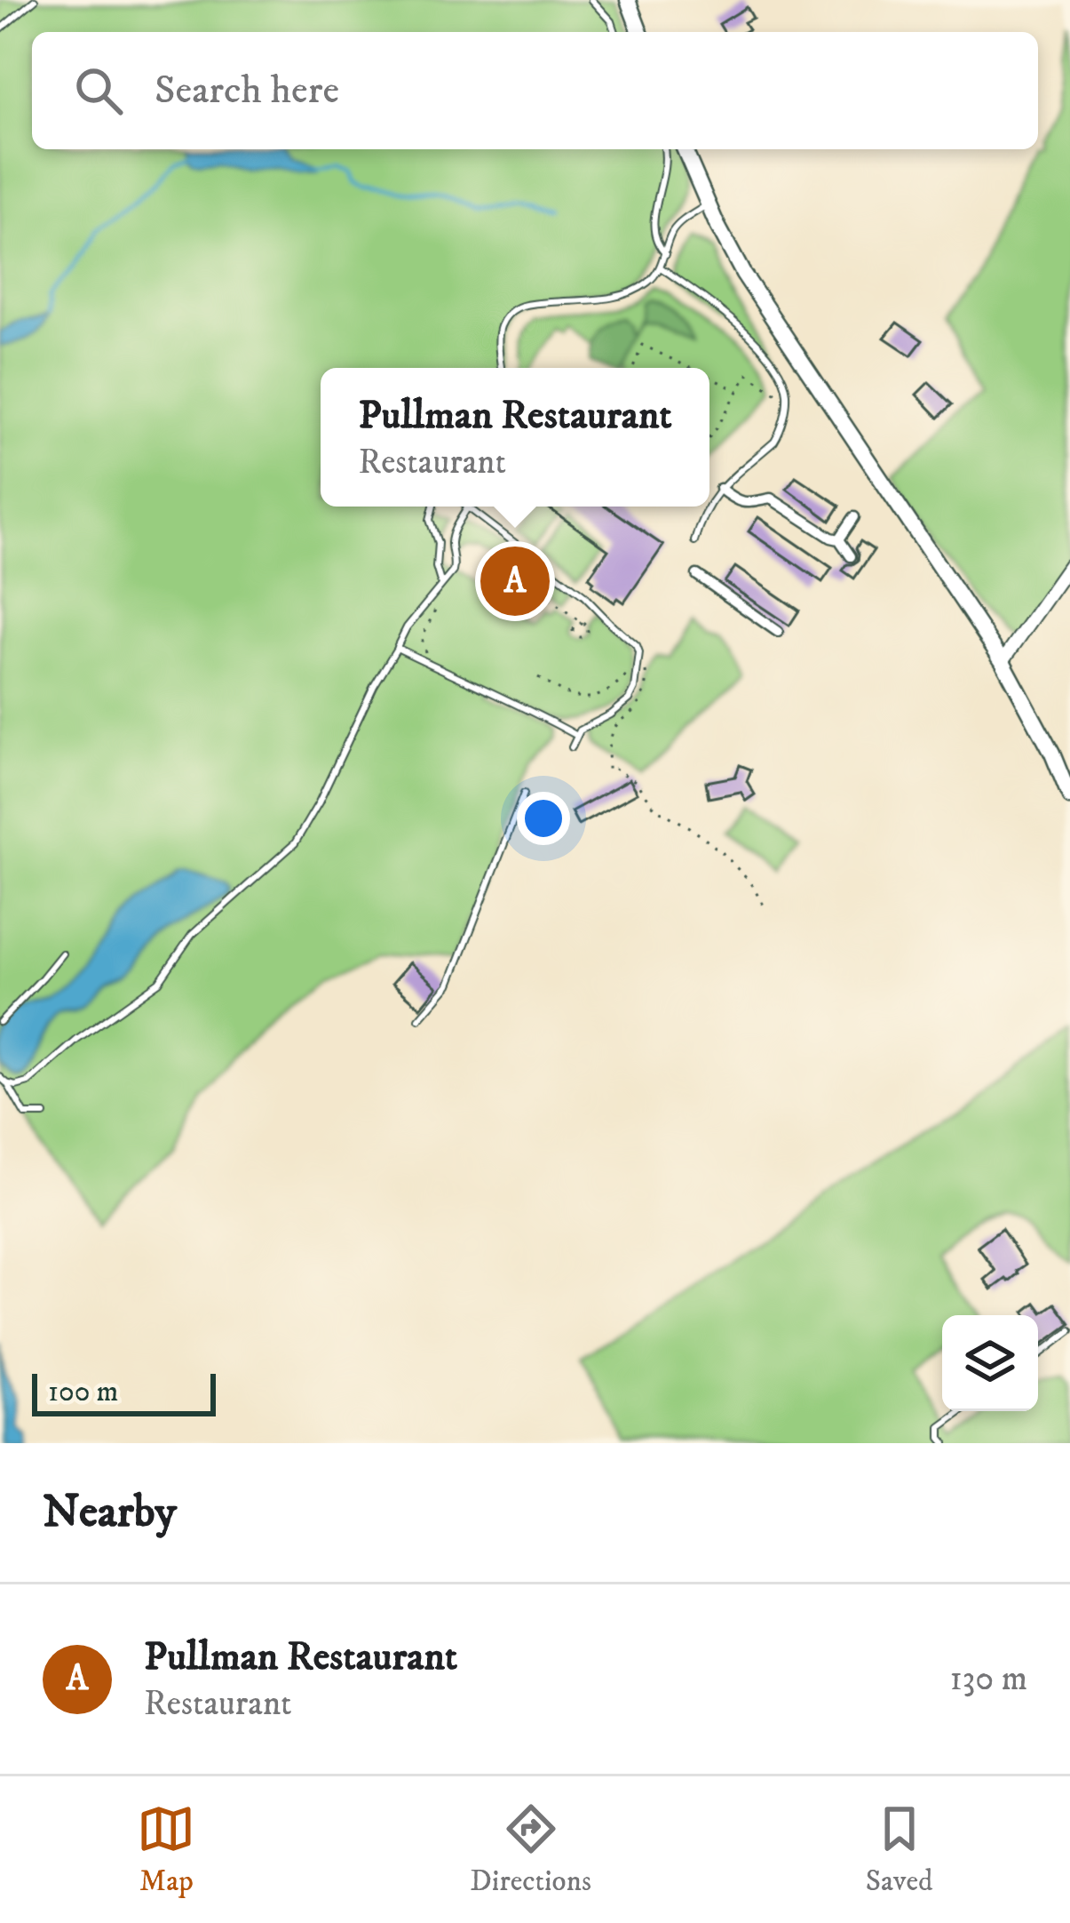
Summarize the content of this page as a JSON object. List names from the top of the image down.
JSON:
{
  "scale_bar": "100 m",
  "page": {
    "search": "Search here",
    "popup": ["Pullman Restaurant", "Restaurant"],
    "pins": "A",
    "scale": "100 m",
    "heading": "Nearby",
    "list": [
      {
        "mark": "A",
        "name": "Pullman Restaurant",
        "note": "Restaurant",
        "value": "130 m"
      }
    ],
    "nav": ["Map", "Directions", "Saved"]
  }
}
